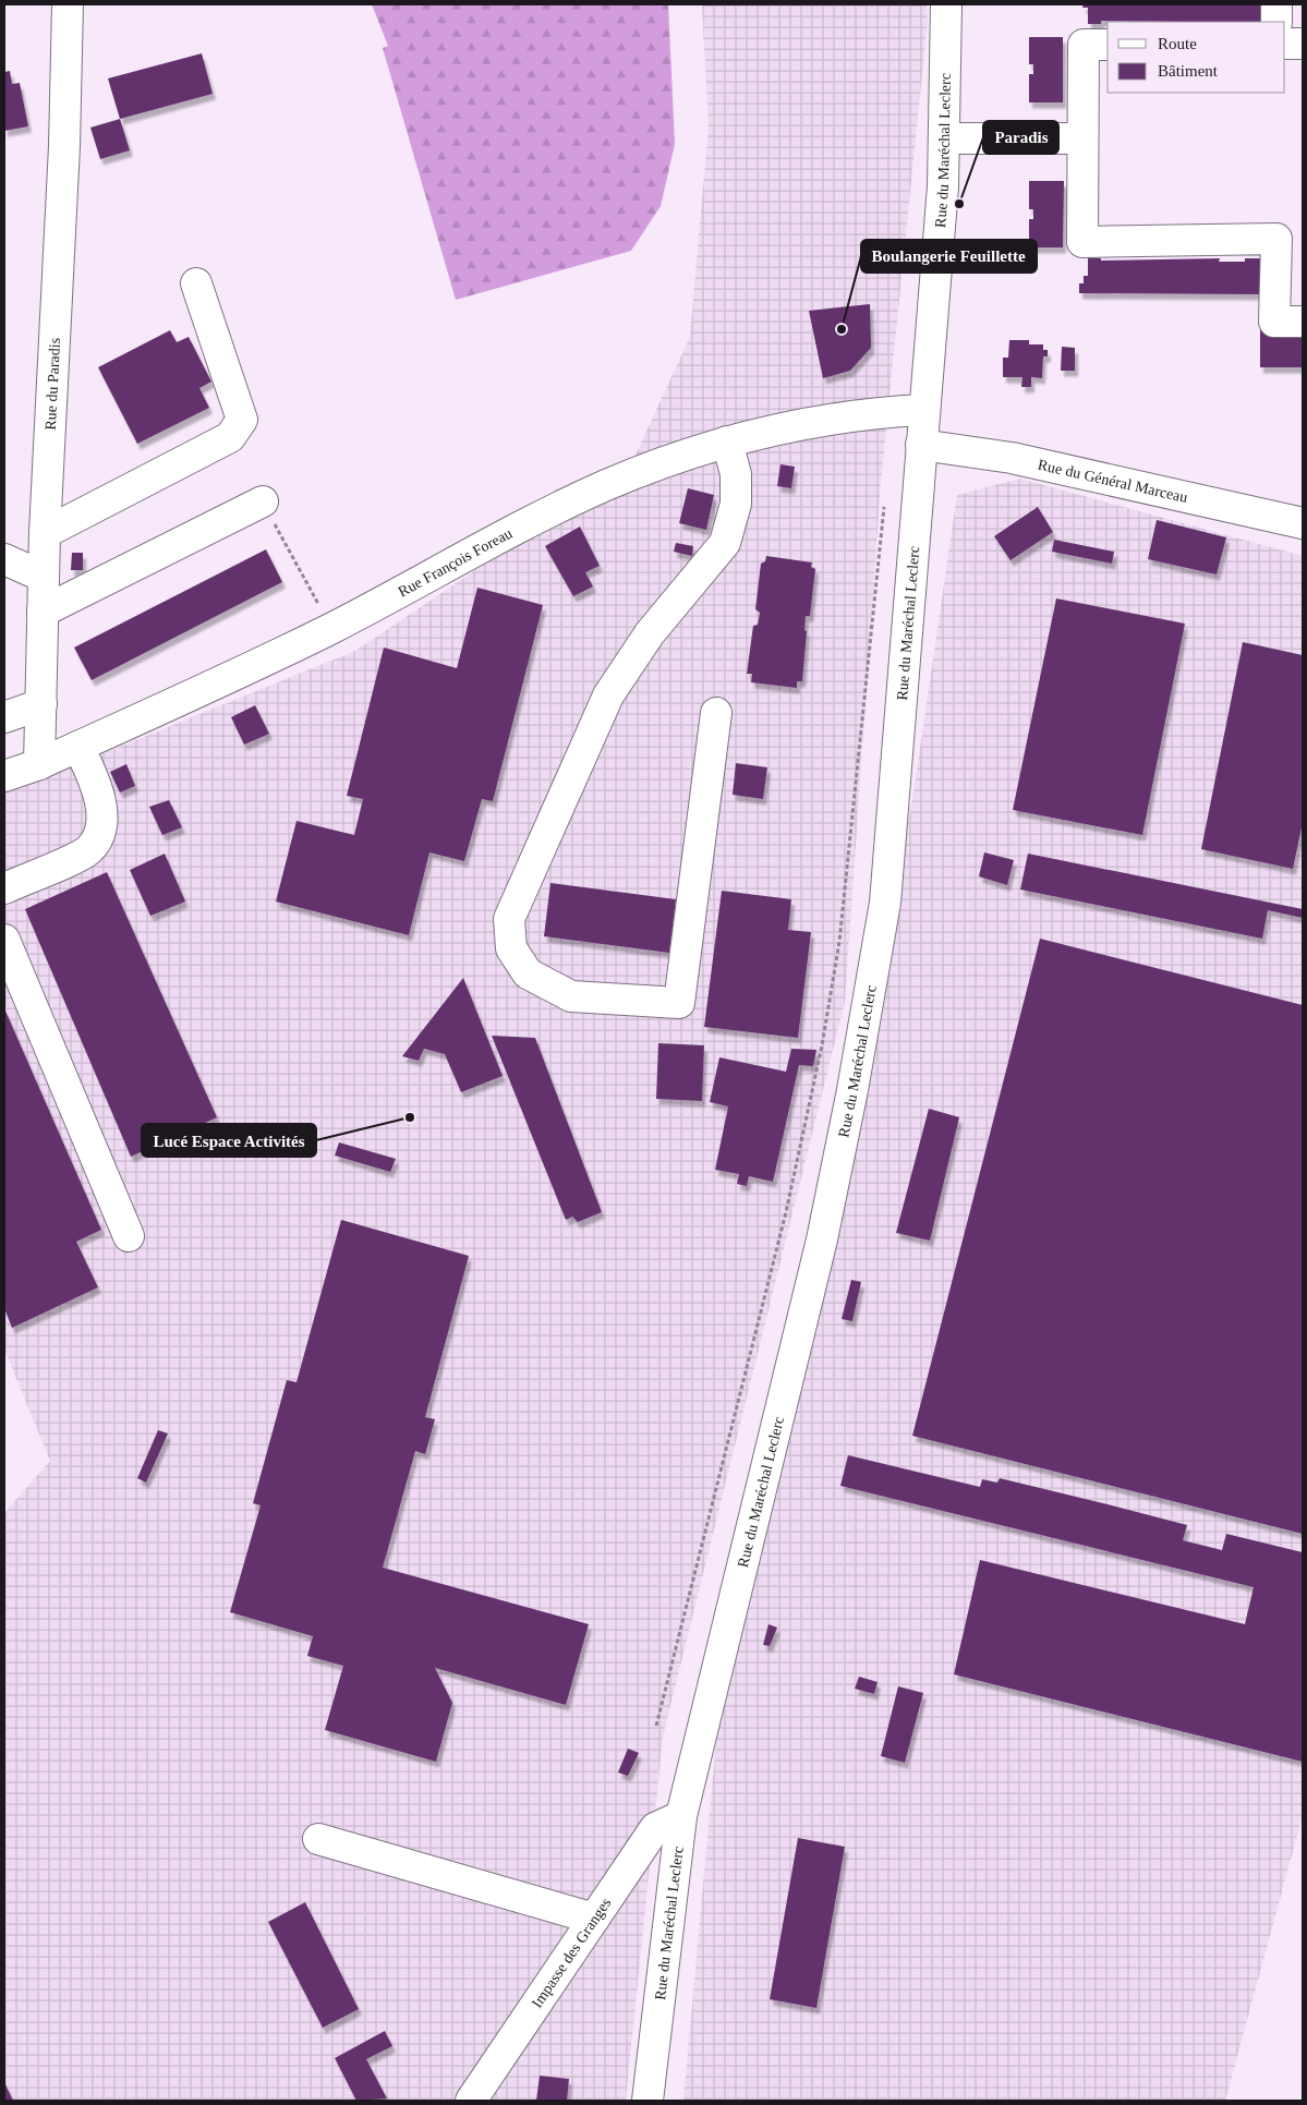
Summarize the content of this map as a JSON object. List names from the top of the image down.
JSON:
{
  "streets": {
    "street": [
      "Rue du Maréchal Leclerc",
      "Rue du Paradis",
      "Rue du Général Marceau",
      "Rue François Foreau",
      "Impasse des Granges"
    ]
  },
  "crossings": [
    ["Rue du Maréchal Leclerc", "Rue du Général Marceau"],
    ["Rue du Maréchal Leclerc", "Rue François Foreau"],
    ["Rue du Maréchal Leclerc", "Impasse des Granges"],
    ["Rue du Paradis", "Rue François Foreau"]
  ],
  "places": ["Paradis", "Boulangerie Feuillette", "Lucé Espace Activités"],
  "legend": ["Route", "Bâtiment"]
}
